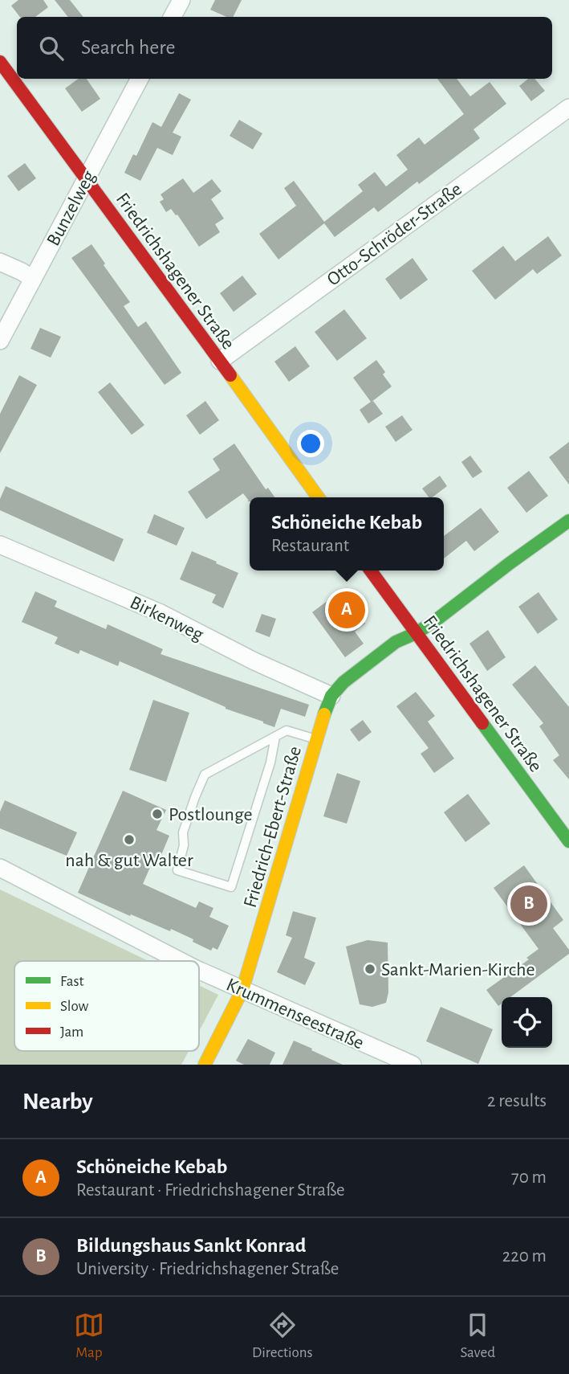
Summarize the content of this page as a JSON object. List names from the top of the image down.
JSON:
{
  "streets": {
    "main road": ["Friedrichshagener Straße", "Friedrich-Ebert-Straße"],
    "street": [
      "Bunzelweg",
      "Otto-Schröder-Straße",
      "Birkenweg",
      "Krummenseestraße"
    ]
  },
  "crossings": [
    ["Bunzelweg", "Friedrichshagener Straße"],
    ["Otto-Schröder-Straße", "Friedrichshagener Straße"],
    ["Friedrichshagener Straße", "Friedrich-Ebert-Straße"],
    ["Birkenweg", "Friedrich-Ebert-Straße"],
    ["Friedrich-Ebert-Straße", "Krummenseestraße"]
  ],
  "places": ["Postlounge", "nah & gut Walter", "Sankt-Marien-Kirche"],
  "legend": ["Fast", "Slow", "Jam"],
  "page": {
    "search": "Search here",
    "popup": ["Schöneiche Kebab", "Restaurant"],
    "pins": ["A", "B"],
    "heading": ["Nearby", "2 results"],
    "list": [
      {
        "mark": "A",
        "name": "Schöneiche Kebab",
        "note": "Restaurant · Friedrichshagener Straße",
        "value": "70 m"
      },
      {
        "mark": "B",
        "name": "Bildungshaus Sankt Konrad",
        "note": "University · Friedrichshagener Straße",
        "value": "220 m"
      }
    ],
    "nav": ["Map", "Directions", "Saved"]
  }
}
